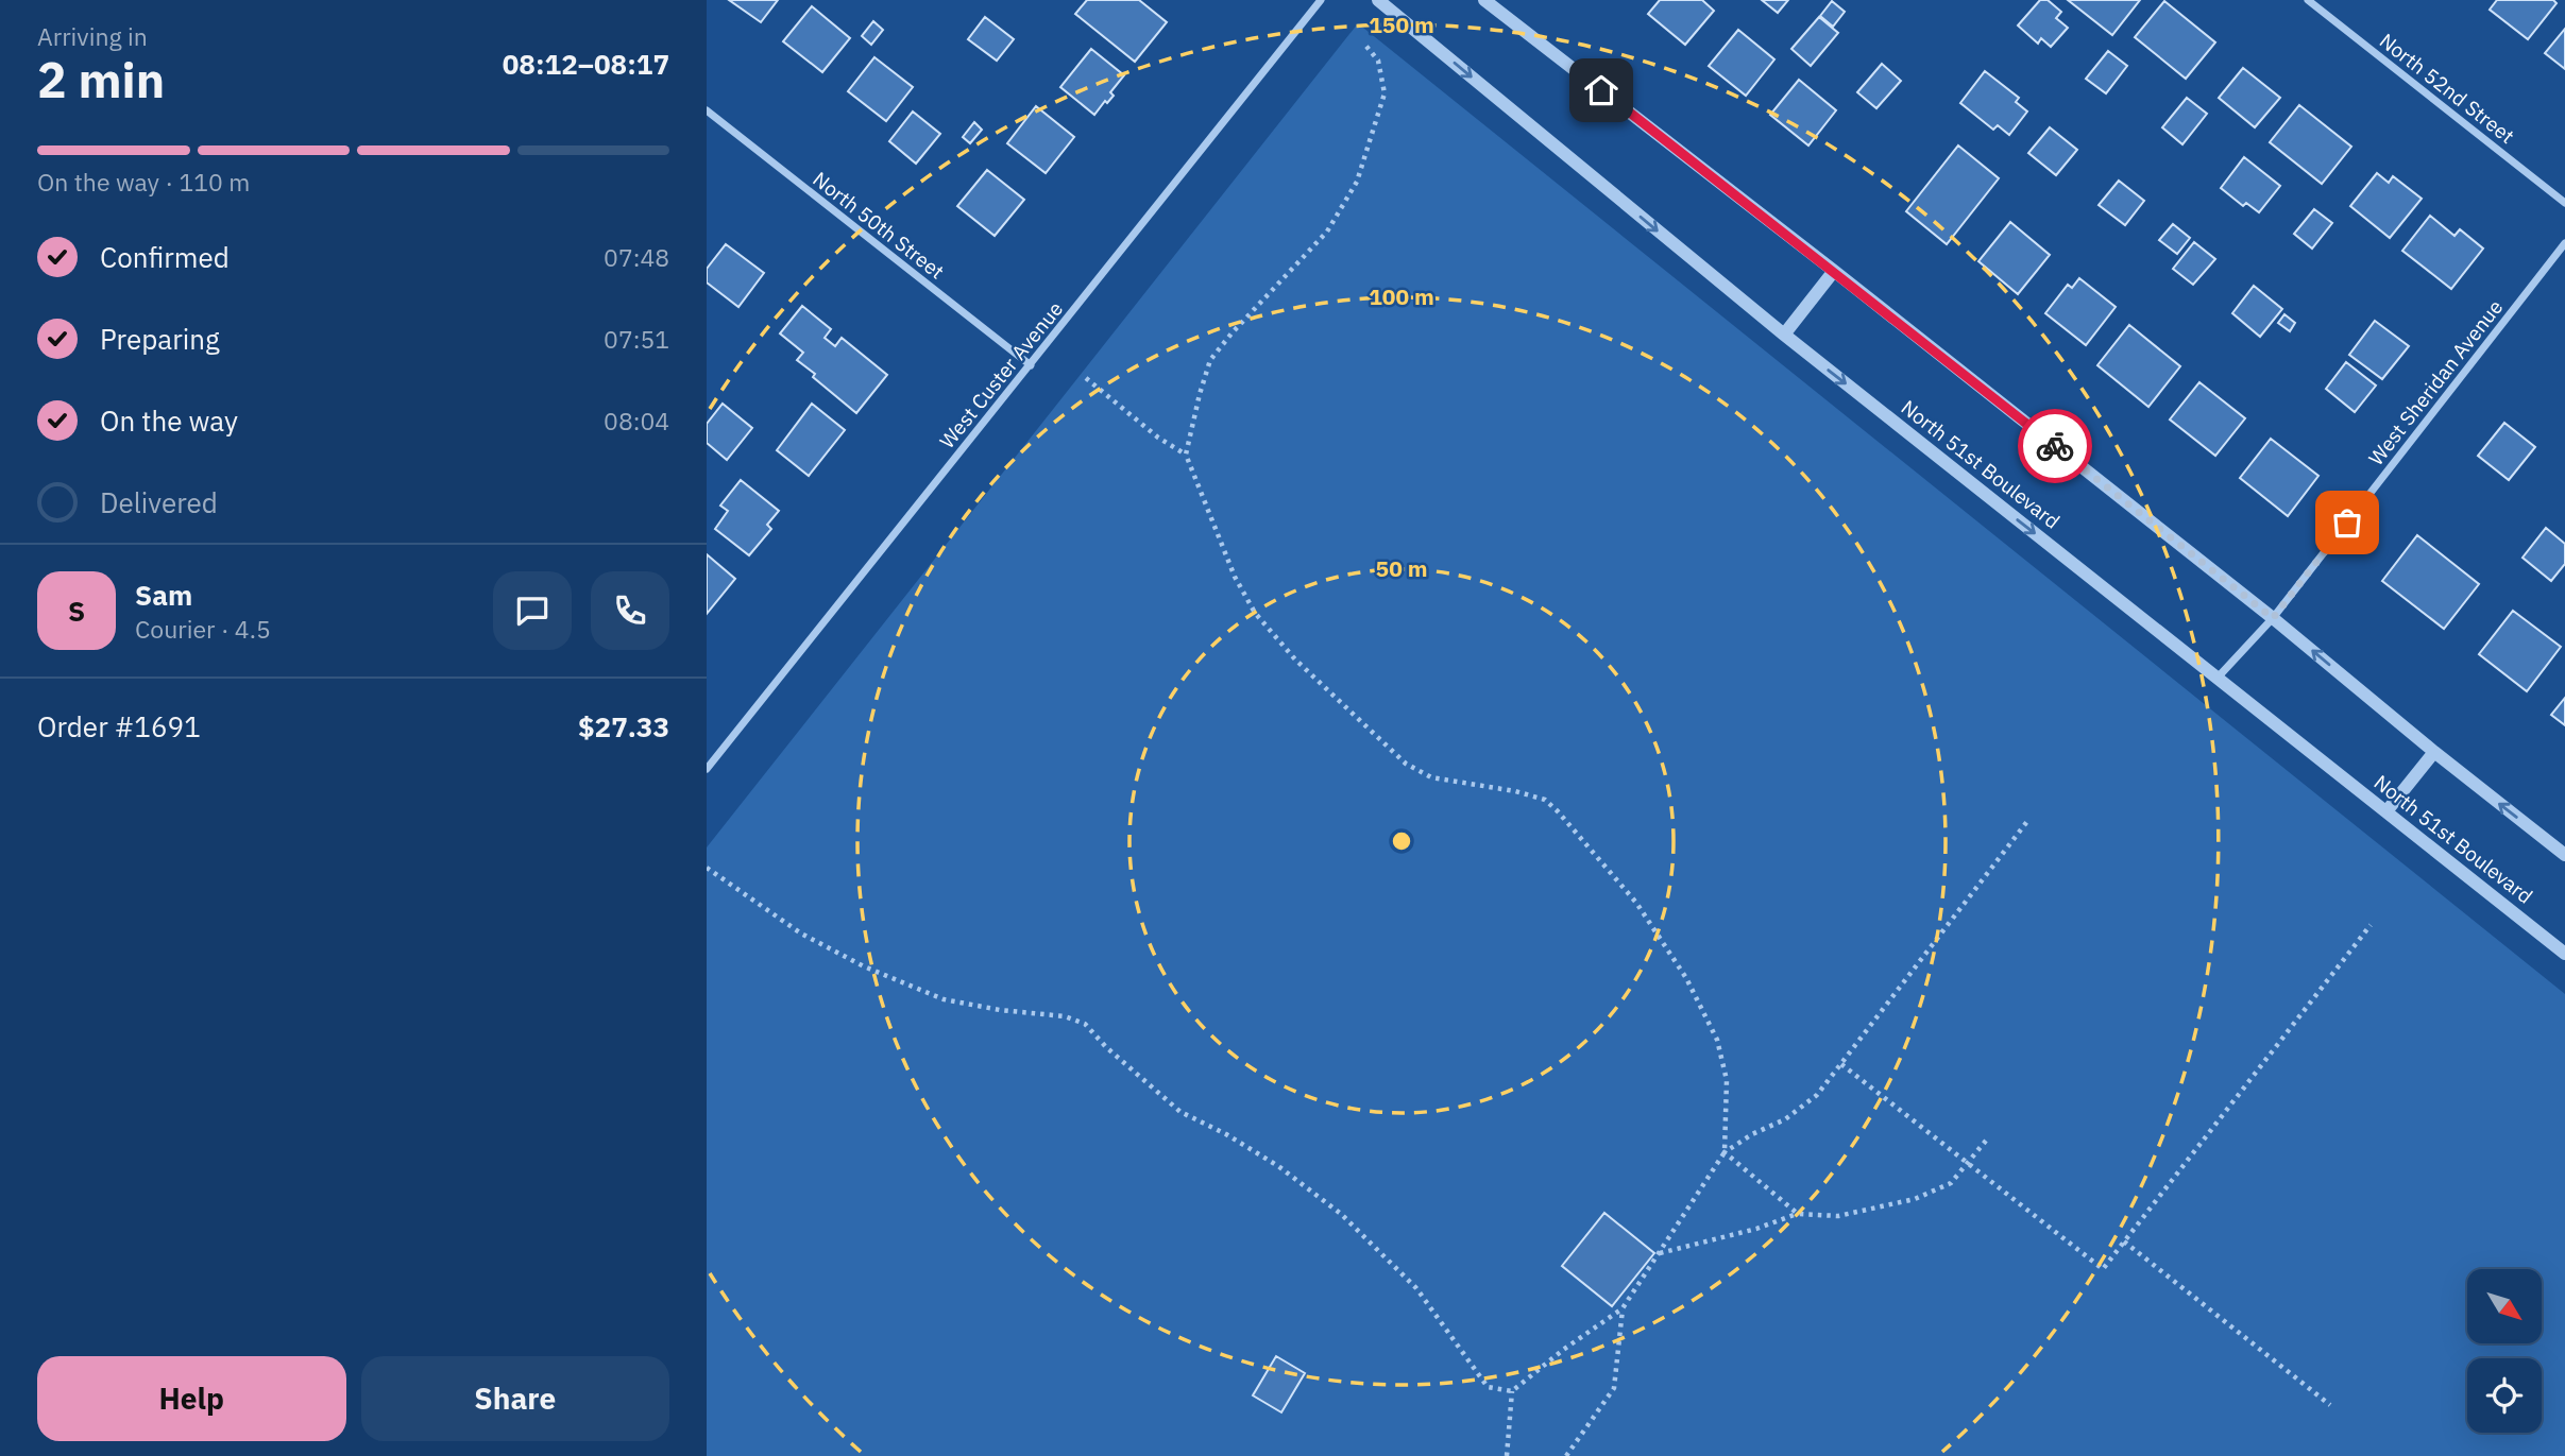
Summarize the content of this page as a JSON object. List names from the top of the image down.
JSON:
{
  "streets": {
    "street": [
      "North 52nd Street",
      "North 50th Street",
      "West Custer Avenue",
      "West Sheridan Avenue",
      "North 51st Boulevard"
    ]
  },
  "crossings": [
    ["North 50th Street", "West Custer Avenue"],
    ["West Sheridan Avenue", "North 51st Boulevard"]
  ],
  "north": "bottom right",
  "page": {
    "heading": ["2 min", "Arriving in", "08:12–08:17"],
    "panel": [
      "Sam",
      "Courier · 4.5",
      "Order #1691",
      "$27.33"
    ],
    "bar": "On the way · 110 m",
    "list": [
      ["Confirmed", "07:48"],
      ["Preparing", "07:51"],
      ["On the way", "08:04"],
      "Delivered"
    ],
    "round": "S",
    "buttons": ["Help", "Share"]
  },
  "rings": ["150 m", "100 m", "50 m"]
}
